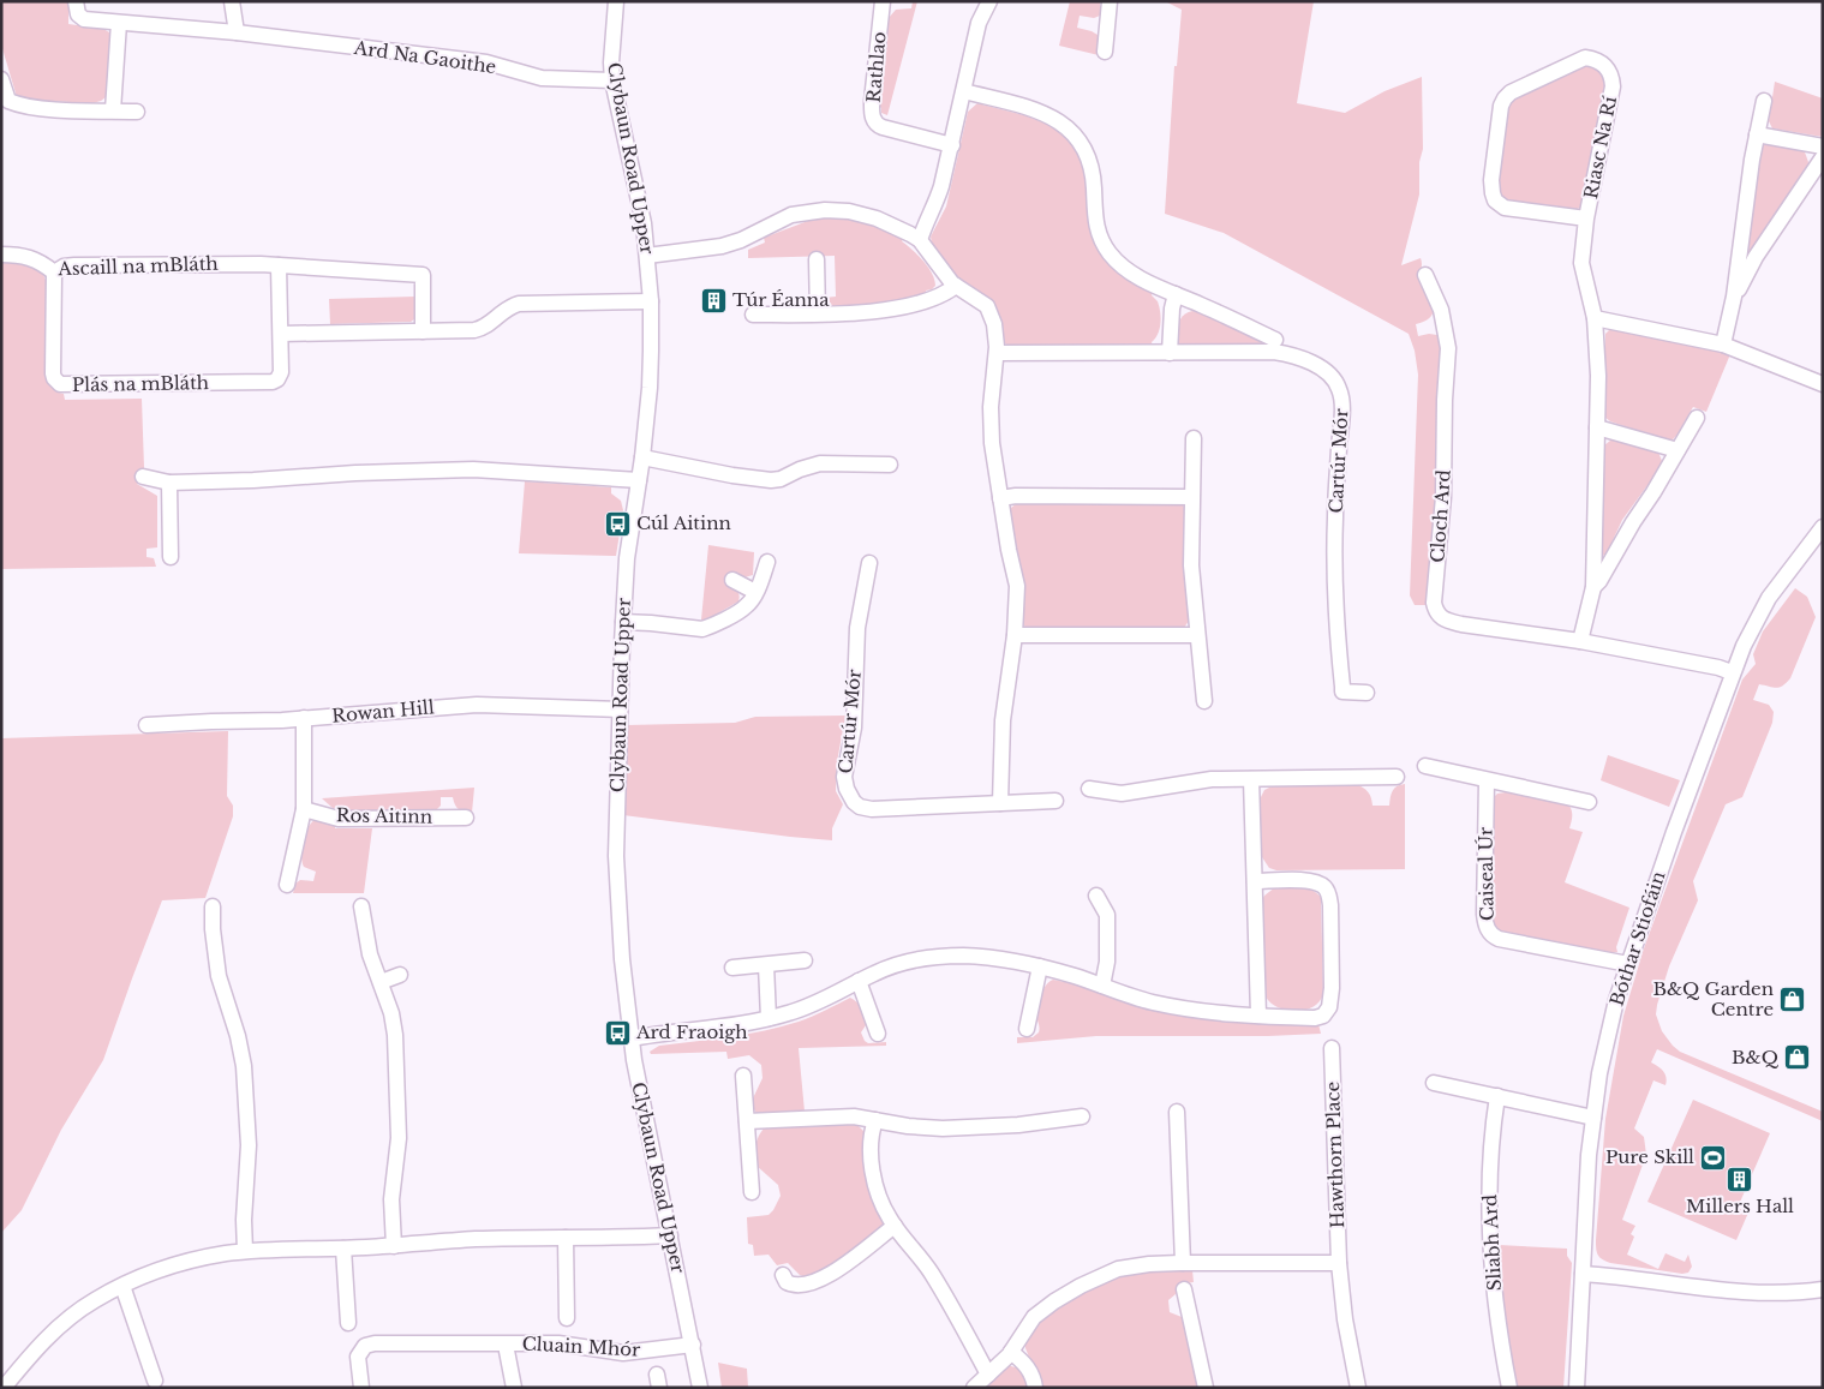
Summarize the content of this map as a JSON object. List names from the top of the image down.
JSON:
{
  "streets": {
    "street": [
      "Ard Na Gaoithe",
      "Rathlao",
      "Riasc Na Rí",
      "Clybaun Road Upper",
      "Ascaill na mBláth",
      "Plás na mBláth",
      "Cartúr Mór",
      "Cloch Ard",
      "Rowan Hill",
      "Ros Aitinn",
      "Caiseal Úr",
      "Bóthar Stiofáin",
      "Hawthorn Place",
      "Sliabh Ard",
      "Cluain Mhór"
    ]
  },
  "crossings": [
    ["Ard Na Gaoithe", "Clybaun Road Upper"],
    ["Clybaun Road Upper", "Rowan Hill"],
    ["Clybaun Road Upper", "Cluain Mhór"],
    ["Ascaill na mBláth", "Plás na mBláth"],
    ["Cloch Ard", "Bóthar Stiofáin"],
    ["Caiseal Úr", "Bóthar Stiofáin"]
  ],
  "places": {
    "building": ["Túr Éanna", "Millers Hall"],
    "bus stop": ["Cúl Aitinn", "Ard Fraoigh"],
    "shop": ["B&Q Garden Centre", "B&Q"],
    "sports": ["Pure Skill"]
  }
}
